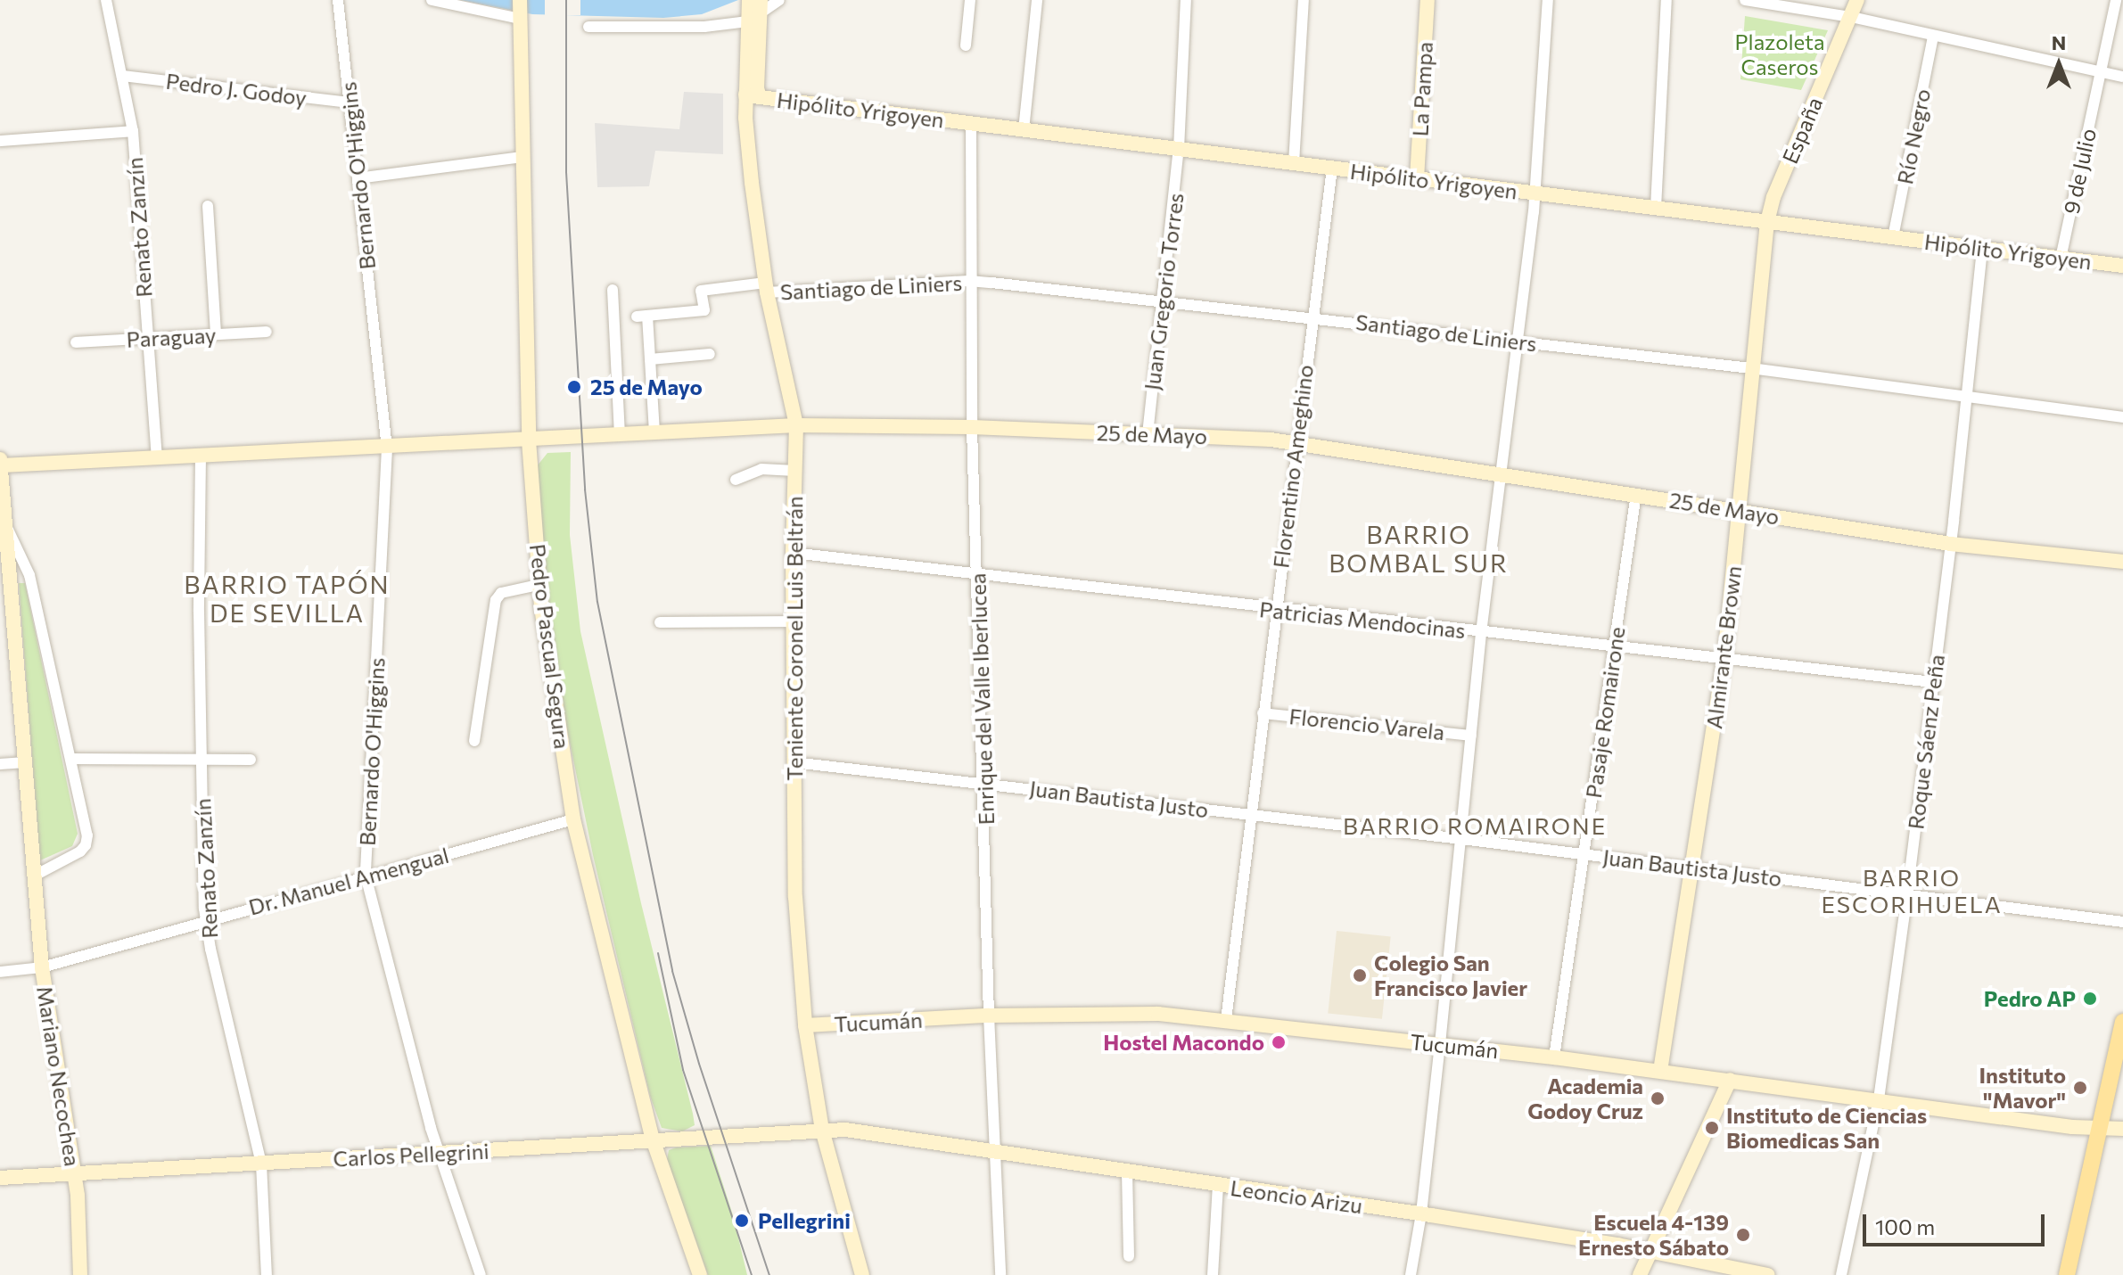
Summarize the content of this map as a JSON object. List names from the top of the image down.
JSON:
{
  "streets": {
    "street": [
      "Pedro J. Godoy",
      "La Pampa",
      "Hipólito Yrigoyen",
      "España",
      "Río Negro",
      "9 de Julio",
      "Bernardo O'Higgins",
      "Renato Zanzín",
      "Santiago de Liniers",
      "Juan Gregorio Torres",
      "Paraguay",
      "25 de Mayo",
      "Florentino Ameghino",
      "Patricias Mendocinas",
      "Teniente Coronel Luis Beltrán",
      "Pedro Pascual Segura",
      "Almirante Brown",
      "Enrique del Valle Iberlucea",
      "Pasaje Romairone",
      "Florencio Varela",
      "Roque Sáenz Peña",
      "Juan Bautista Justo",
      "Dr. Manuel Amengual",
      "Tucumán",
      "Mariano Necochea",
      "Carlos Pellegrini",
      "Leoncio Arizu"
    ]
  },
  "crossings": [
    ["Pedro J. Godoy", "Bernardo O'Higgins"],
    ["Pedro J. Godoy", "Renato Zanzín"],
    ["La Pampa", "Hipólito Yrigoyen"],
    ["Hipólito Yrigoyen", "España"],
    ["Hipólito Yrigoyen", "Río Negro"],
    ["Hipólito Yrigoyen", "9 de Julio"],
    ["Hipólito Yrigoyen", "Juan Gregorio Torres"],
    ["Hipólito Yrigoyen", "Florentino Ameghino"],
    ["Hipólito Yrigoyen", "Teniente Coronel Luis Beltrán"],
    ["Hipólito Yrigoyen", "Almirante Brown"],
    ["Hipólito Yrigoyen", "Enrique del Valle Iberlucea"],
    ["Hipólito Yrigoyen", "Roque Sáenz Peña"],
    ["España", "Almirante Brown"],
    ["Bernardo O'Higgins", "25 de Mayo"],
    ["Bernardo O'Higgins", "Dr. Manuel Amengual"],
    ["Bernardo O'Higgins", "Carlos Pellegrini"],
    ["Renato Zanzín", "Paraguay"],
    ["Renato Zanzín", "25 de Mayo"],
    ["Renato Zanzín", "Dr. Manuel Amengual"],
    ["Renato Zanzín", "Carlos Pellegrini"],
    ["Santiago de Liniers", "Juan Gregorio Torres"],
    ["Santiago de Liniers", "Florentino Ameghino"],
    ["Santiago de Liniers", "Teniente Coronel Luis Beltrán"],
    ["Santiago de Liniers", "Almirante Brown"],
    ["Santiago de Liniers", "Enrique del Valle Iberlucea"],
    ["Santiago de Liniers", "Roque Sáenz Peña"],
    ["Juan Gregorio Torres", "25 de Mayo"],
    ["25 de Mayo", "Florentino Ameghino"],
    ["25 de Mayo", "Teniente Coronel Luis Beltrán"],
    ["25 de Mayo", "Pedro Pascual Segura"],
    ["25 de Mayo", "Almirante Brown"],
    ["25 de Mayo", "Enrique del Valle Iberlucea"],
    ["25 de Mayo", "Pasaje Romairone"],
    ["25 de Mayo", "Roque Sáenz Peña"],
    ["25 de Mayo", "Mariano Necochea"],
    ["Florentino Ameghino", "Patricias Mendocinas"],
    ["Florentino Ameghino", "Florencio Varela"],
    ["Florentino Ameghino", "Juan Bautista Justo"],
    ["Florentino Ameghino", "Tucumán"],
    ["Patricias Mendocinas", "Teniente Coronel Luis Beltrán"],
    ["Patricias Mendocinas", "Almirante Brown"],
    ["Patricias Mendocinas", "Enrique del Valle Iberlucea"],
    ["Patricias Mendocinas", "Pasaje Romairone"],
    ["Patricias Mendocinas", "Roque Sáenz Peña"],
    ["Teniente Coronel Luis Beltrán", "Juan Bautista Justo"],
    ["Teniente Coronel Luis Beltrán", "Tucumán"],
    ["Teniente Coronel Luis Beltrán", "Carlos Pellegrini"],
    ["Teniente Coronel Luis Beltrán", "Leoncio Arizu"],
    ["Pedro Pascual Segura", "Dr. Manuel Amengual"],
    ["Pedro Pascual Segura", "Carlos Pellegrini"],
    ["Almirante Brown", "Juan Bautista Justo"],
    ["Almirante Brown", "Tucumán"],
    ["Enrique del Valle Iberlucea", "Juan Bautista Justo"],
    ["Enrique del Valle Iberlucea", "Tucumán"],
    ["Enrique del Valle Iberlucea", "Leoncio Arizu"],
    ["Pasaje Romairone", "Juan Bautista Justo"],
    ["Pasaje Romairone", "Tucumán"],
    ["Roque Sáenz Peña", "Juan Bautista Justo"],
    ["Roque Sáenz Peña", "Tucumán"],
    ["Dr. Manuel Amengual", "Mariano Necochea"],
    ["Mariano Necochea", "Carlos Pellegrini"],
    ["Carlos Pellegrini", "Leoncio Arizu"]
  ],
  "districts": [
    "BARRIO BOMBAL SUR",
    "BARRIO TAPÓN DE SEVILLA",
    "BARRIO ROMAIRONE",
    "BARRIO ESCORIHUELA"
  ],
  "parks": ["Plazoleta Caseros"],
  "places": [
    "25 de Mayo",
    "Colegio San Francisco Javier",
    "Pedro AP",
    "Hostel Macondo",
    "Instituto \"Mavor\"",
    "Academia Godoy Cruz",
    "Instituto de Ciencias Biomedicas San",
    "Pellegrini",
    "Escuela 4-139 Ernesto Sábato"
  ],
  "scale_bar": "100 m",
  "north": "top"
}
